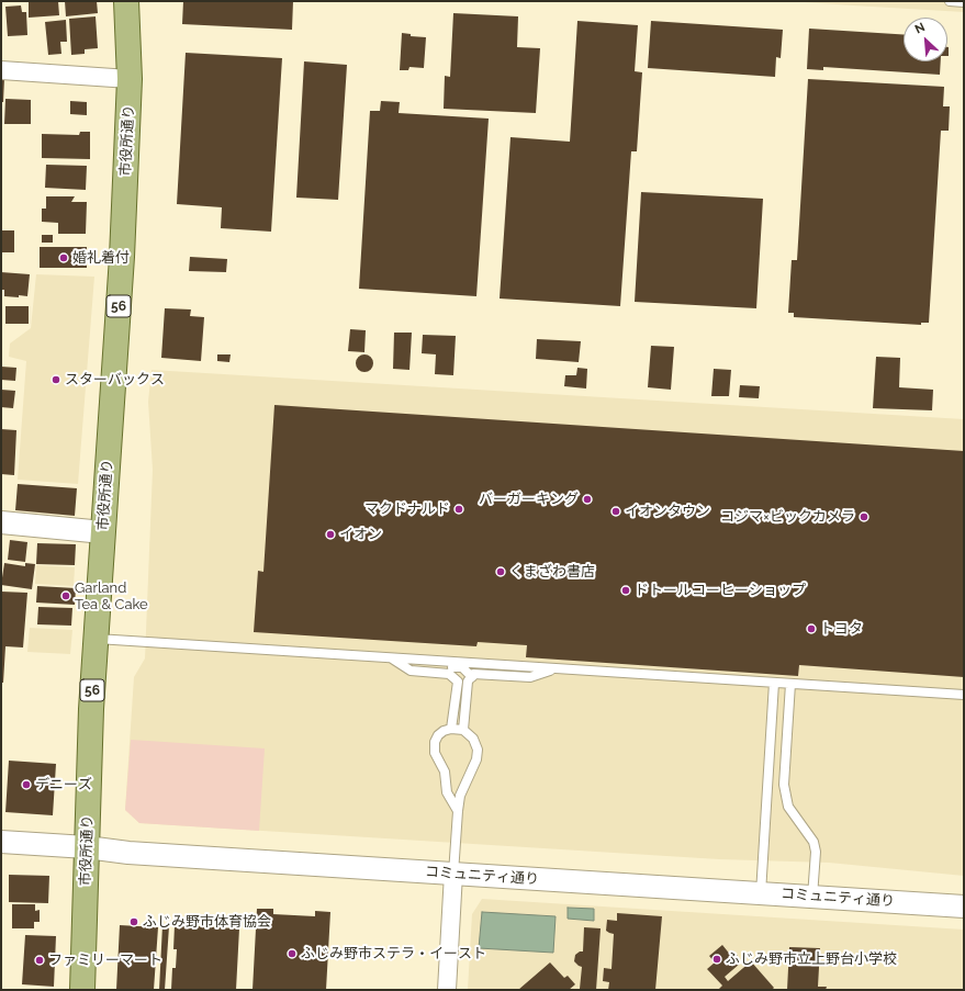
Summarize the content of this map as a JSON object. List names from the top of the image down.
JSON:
{
  "streets": {
    "main road": ["市役所通り", "56"],
    "street": ["コミュニティ通り"]
  },
  "crossings": [
    ["市役所通り", "コミュニティ通り"]
  ],
  "places": [
    "婚礼着付",
    "スターバックス",
    "バーガーキング",
    "マクドナルド",
    "イオンタウン",
    "コジマ×ビックカメラ",
    "イオン",
    "くまざわ書店",
    "ドトールコーヒーショップ",
    "Garland Tea & Cake",
    "トヨタ",
    "デニーズ",
    "ふじみ野市体育協会",
    "ふじみ野市ステラ・イースト",
    "ふじみ野市立上野台小学校",
    "ファミリーマート"
  ],
  "north": "top left"
}
